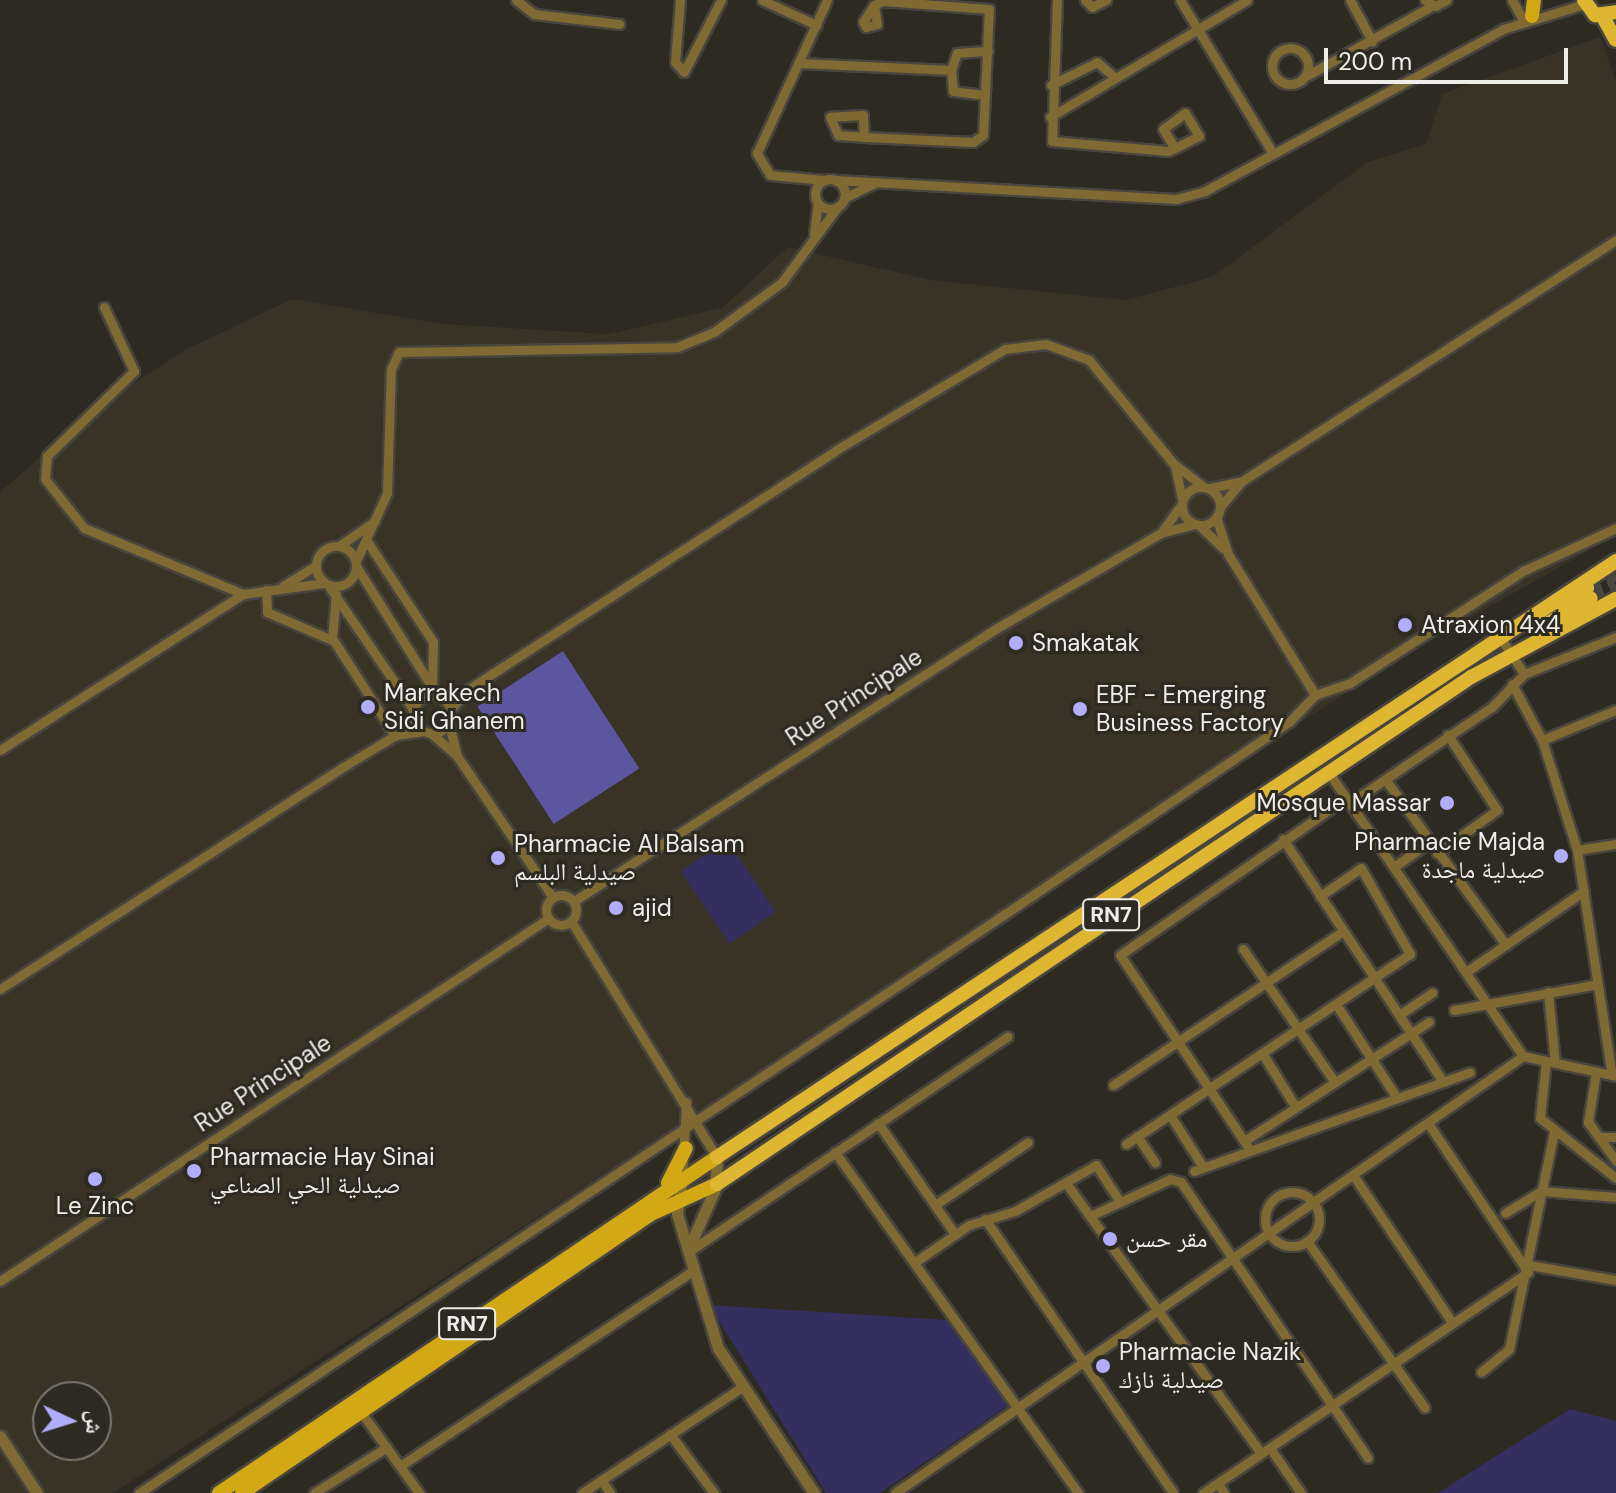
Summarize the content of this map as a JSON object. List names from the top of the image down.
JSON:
{
  "streets": {
    "highway": ["RN7"],
    "street": ["Rue Principale"]
  },
  "places": [
    "Atraxion 4x4",
    "Smakatak",
    "Marrakech Sidi Ghanem",
    "EBF - Emerging Business Factory",
    "Mosque Massar",
    "Pharmacie Majda صيدلية ماجدة",
    "Pharmacie Al Balsam صيدلية البلسم",
    "ajid",
    "Pharmacie Hay Sinai صيدلية الحي الصناعي",
    "Le Zinc",
    "مقر حسن",
    "Pharmacie Nazik صيدلية نازك"
  ],
  "scale_bar": "200 m",
  "north": "right"
}
